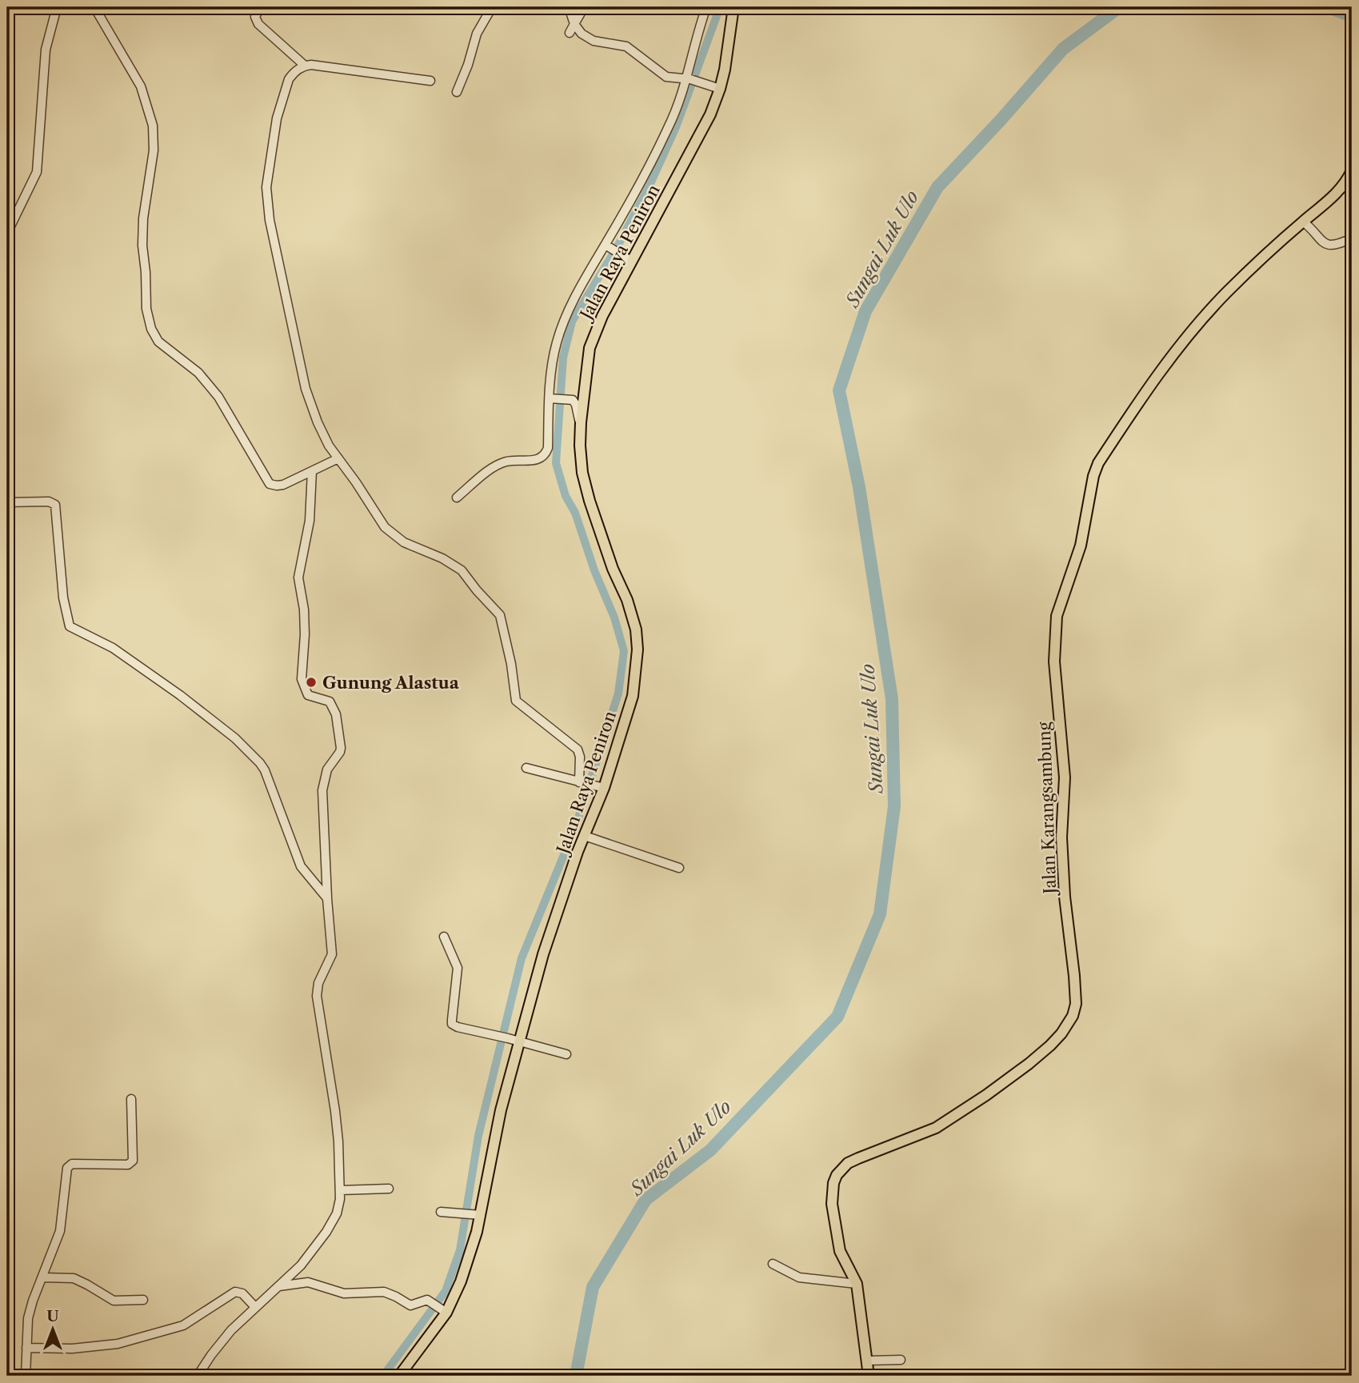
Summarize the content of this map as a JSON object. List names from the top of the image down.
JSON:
{
  "streets": {
    "main road": ["Jalan Raya Peniron", "Jalan Karangsambung"]
  },
  "water": ["Sungai Luk Ulo"],
  "places": ["Gunung Alastua"],
  "north": "top"
}
